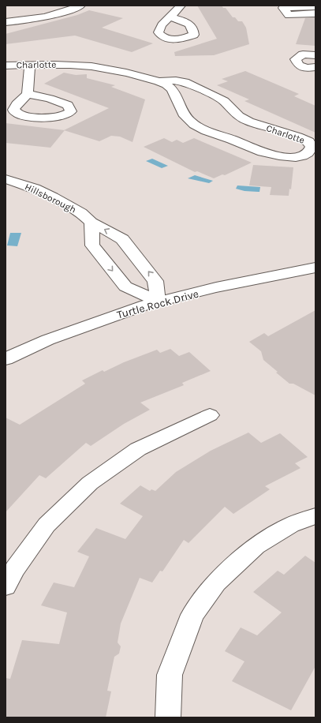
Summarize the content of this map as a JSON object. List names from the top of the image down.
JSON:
{
  "streets": {
    "street": ["Charlotte", "Hillsborough", "Turtle Rock Drive"]
  },
  "crossings": [
    ["Hillsborough", "Turtle Rock Drive"]
  ]
}
